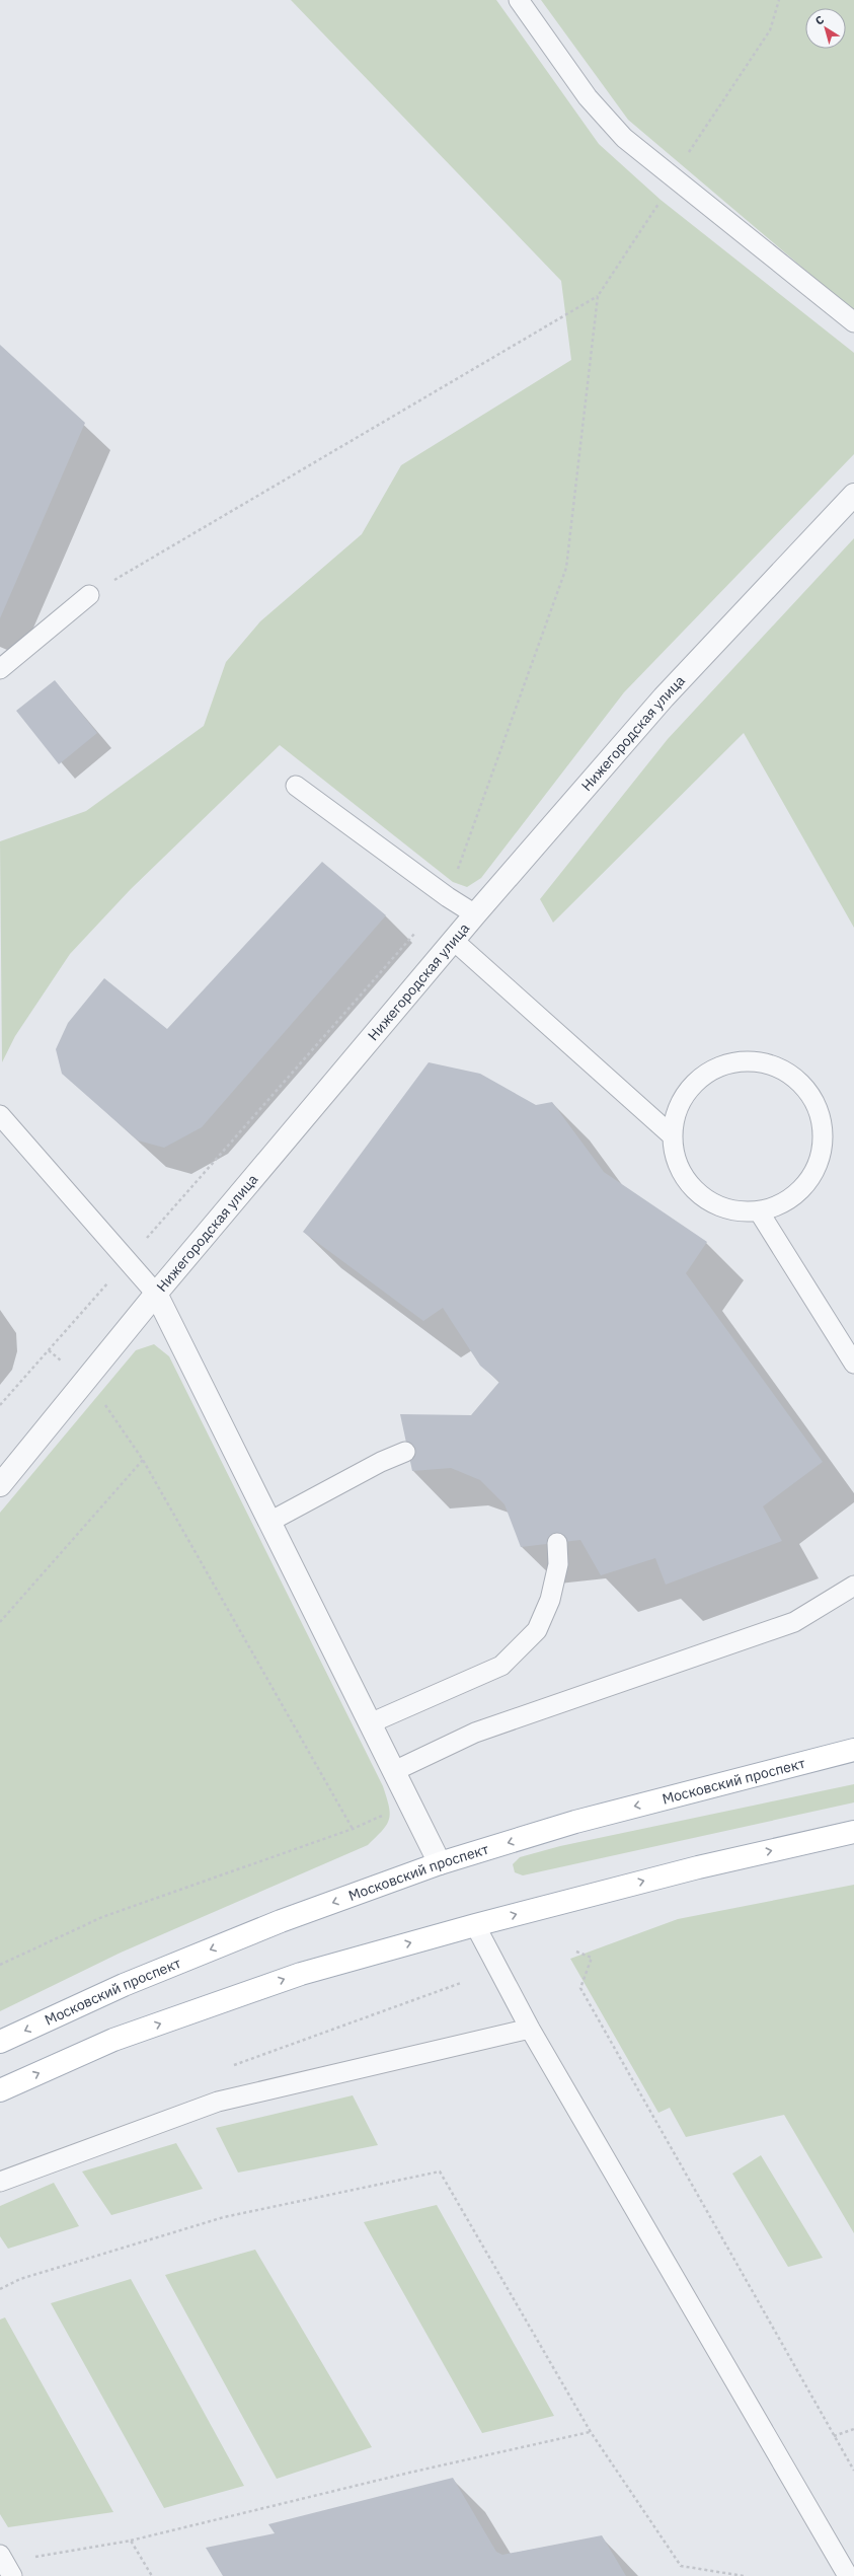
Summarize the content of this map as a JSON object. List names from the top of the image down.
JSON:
{
  "streets": {
    "main road": ["Московский проспект"],
    "street": ["Нижегородская улица"]
  },
  "north": "top left"
}
